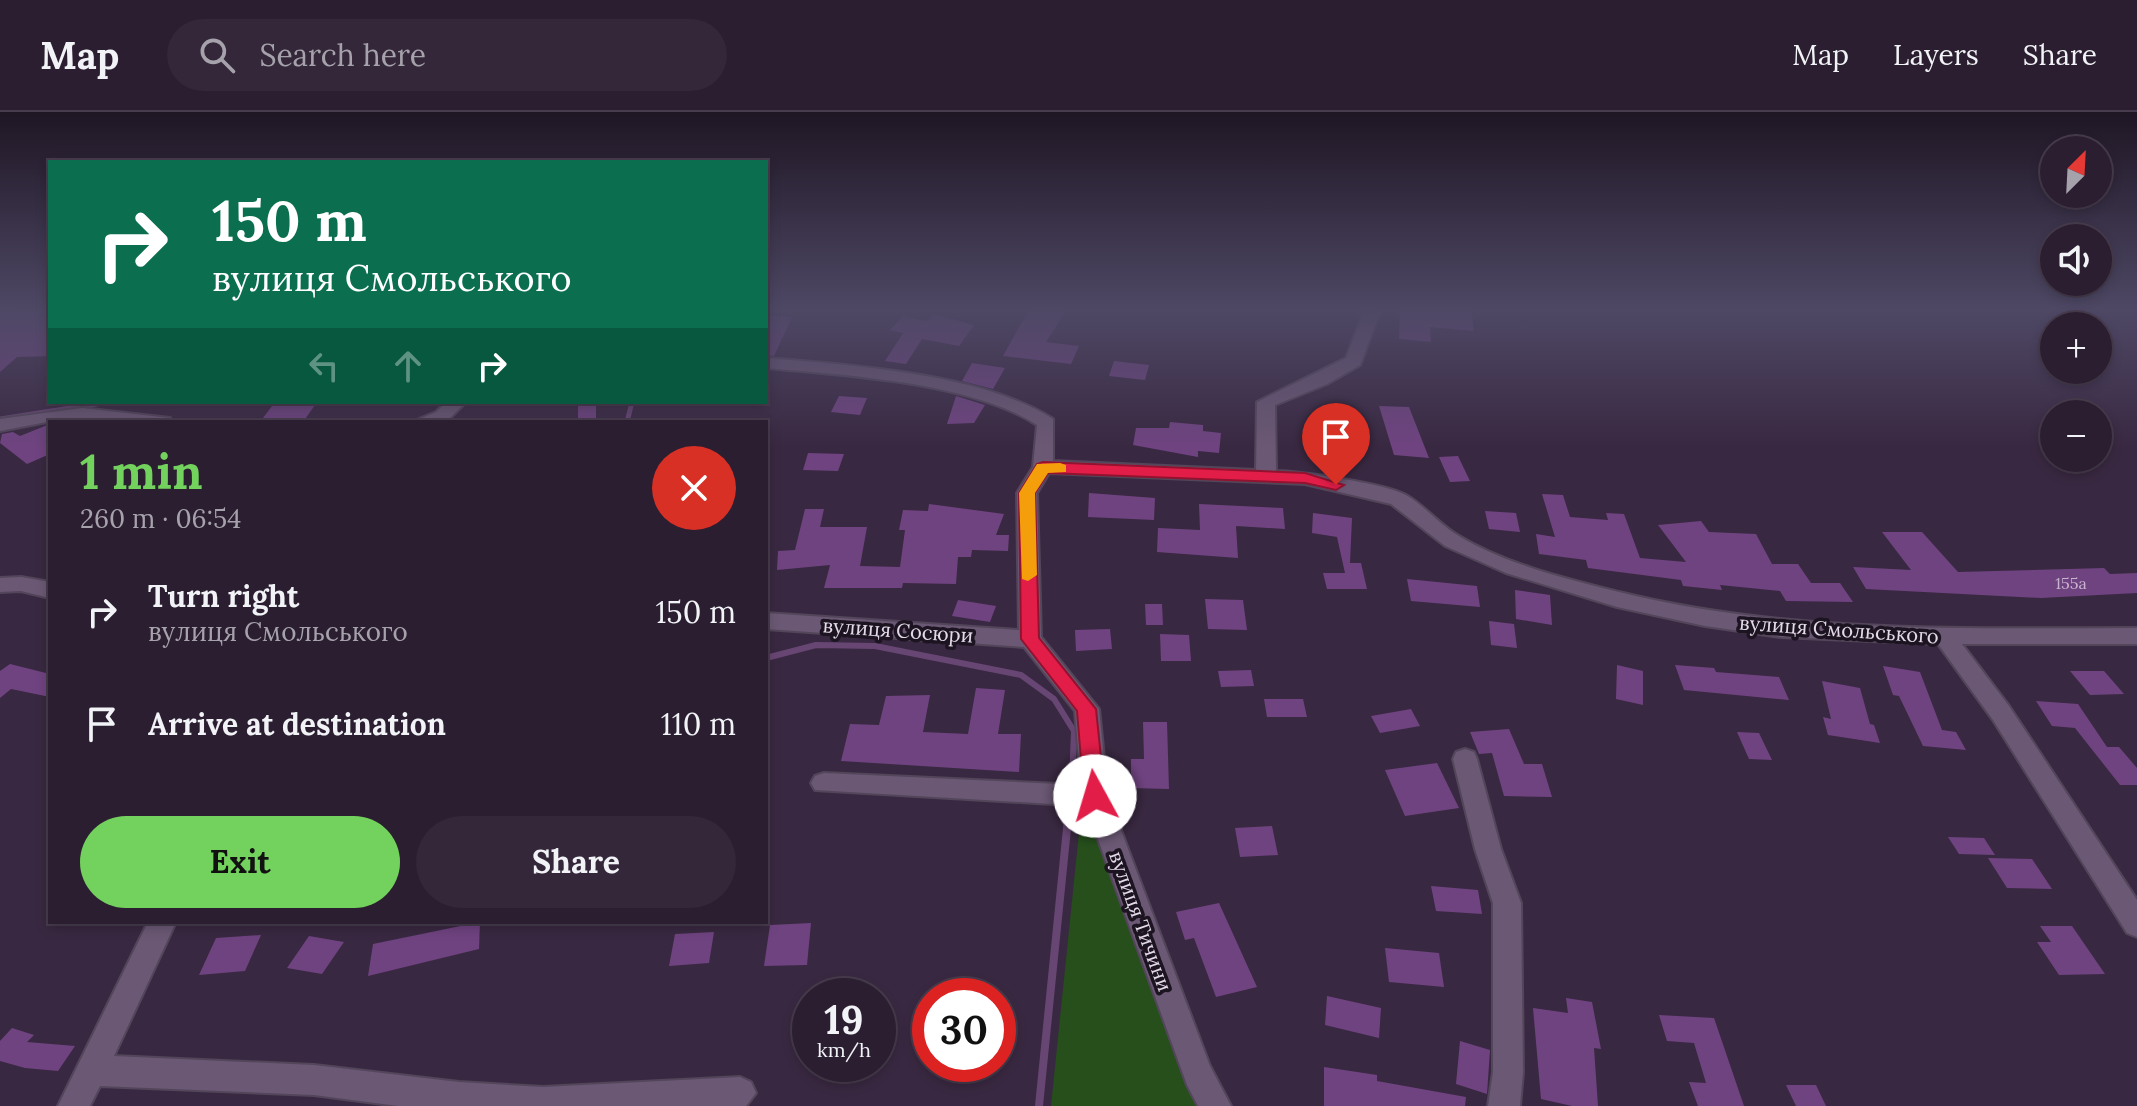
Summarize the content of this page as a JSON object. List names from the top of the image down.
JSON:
{
  "streets": {
    "street": ["вулиця Смольського", "вулиця Сосюри", "вулиця Тичини"]
  },
  "crossings": [
    ["вулиця Сосюри", "вулиця Тичини"]
  ],
  "house_numbers": ["155а"],
  "north": "top right",
  "page": {
    "header": "Map",
    "search": "Search here",
    "nav": ["Map", "Layers", "Share"],
    "map_buttons": ["+", "−"],
    "turn": ["150 m", "вулиця Смольського"],
    "heading": ["1 min", "260 m · 06:54"],
    "list": [
      {
        "name": "Turn right",
        "note": "вулиця Смольського",
        "value": "150 m"
      },
      {
        "name": "Arrive at destination",
        "value": "110 m"
      }
    ],
    "buttons": ["Exit", "Share"],
    "speed": "19 km/h",
    "limit": "30"
  }
}
